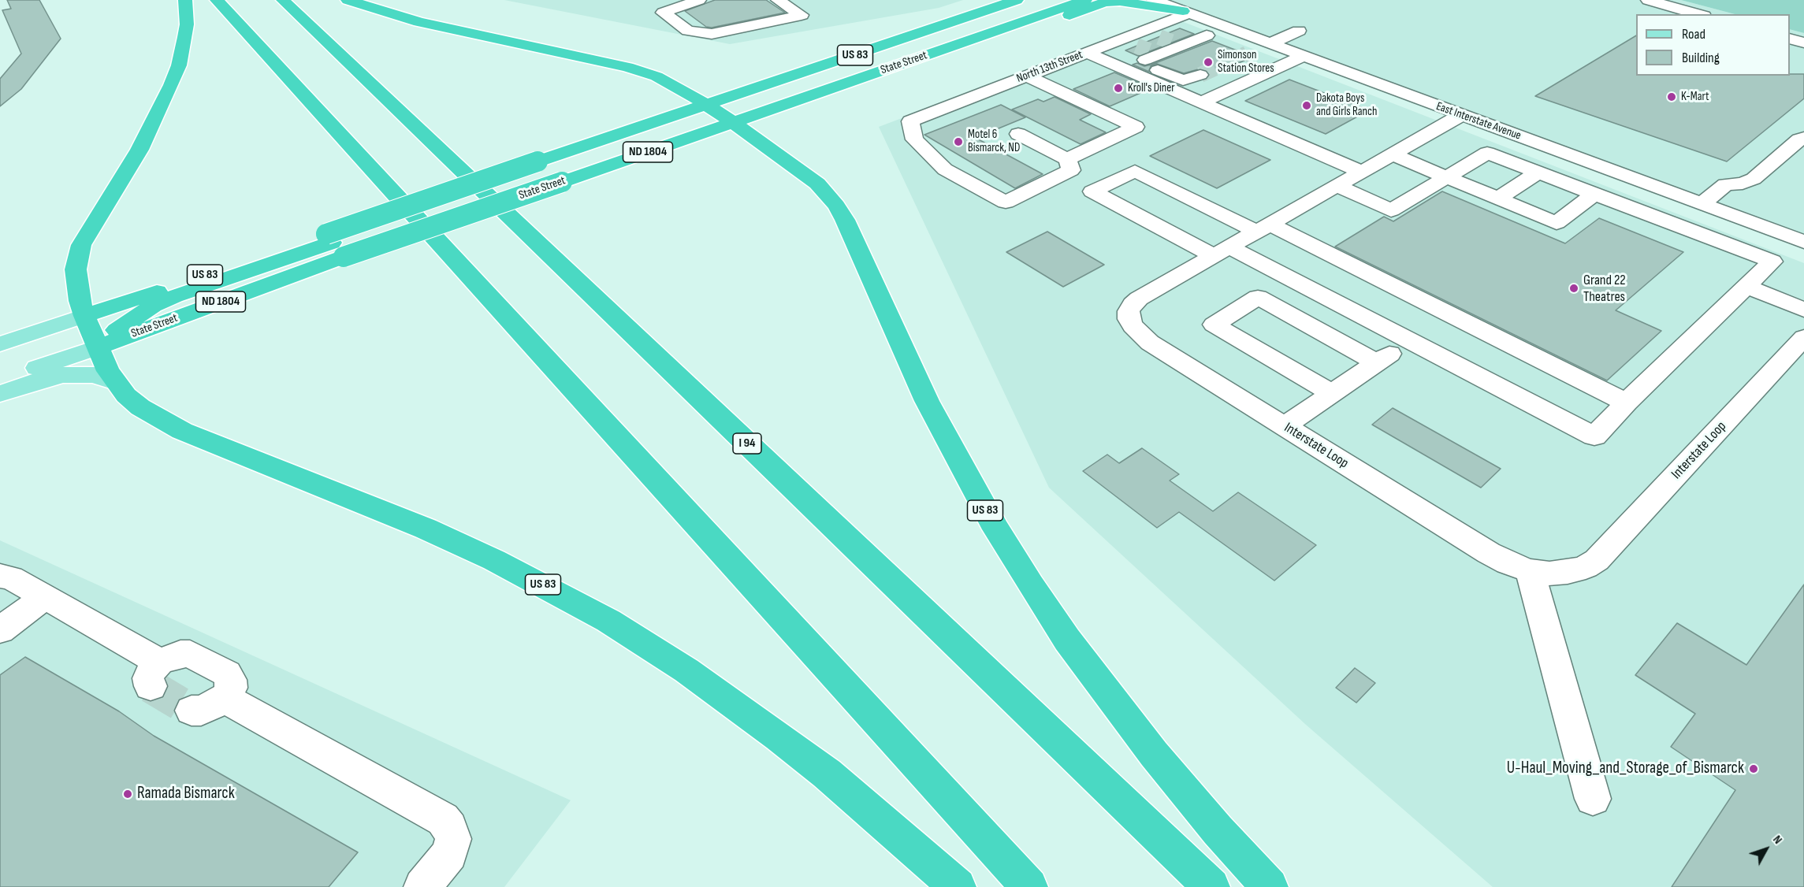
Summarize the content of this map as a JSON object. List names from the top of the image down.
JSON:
{
  "streets": {
    "highway": [
      "US 83",
      "State Street",
      "ND 1804",
      "I 94"
    ],
    "street": ["North 13th Street", "East Interstate Avenue", "Interstate Loop"]
  },
  "crossings": [
    ["US 83", "State Street"],
    ["North 13th Street", "East Interstate Avenue"],
    ["East Interstate Avenue", "Interstate Loop"]
  ],
  "places": [
    "Simonson Station Stores",
    "Kroll's Diner",
    "K-Mart",
    "Dakota Boys and Girls Ranch",
    "Motel 6 Bismarck, ND",
    "Grand 22 Theatres",
    "U-Haul_Moving_and_Storage_of_Bismarck",
    "Ramada Bismarck"
  ],
  "legend": ["Road", "Building"],
  "north": "top right"
}
